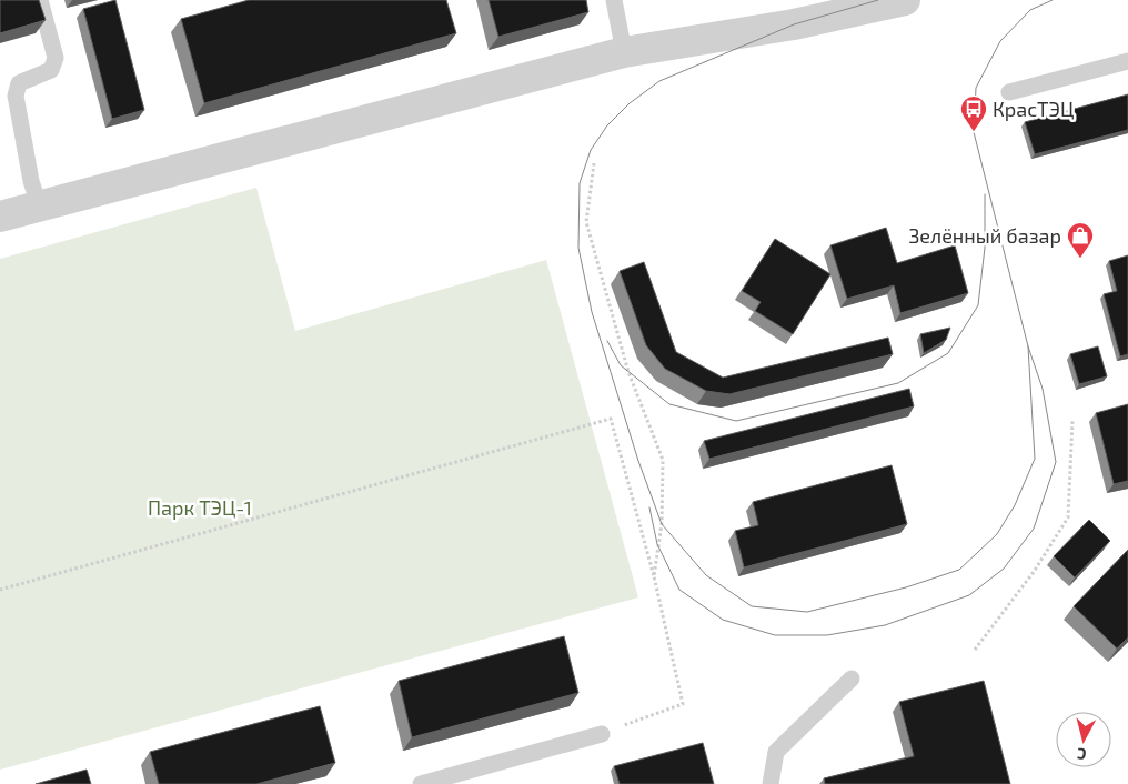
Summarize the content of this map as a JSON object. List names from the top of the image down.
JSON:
{
  "parks": ["Парк ТЭЦ-1"],
  "places": {
    "bus stop": ["КрасТЭЦ"],
    "shop": ["Зелённый базар"]
  },
  "north": "bottom"
}
